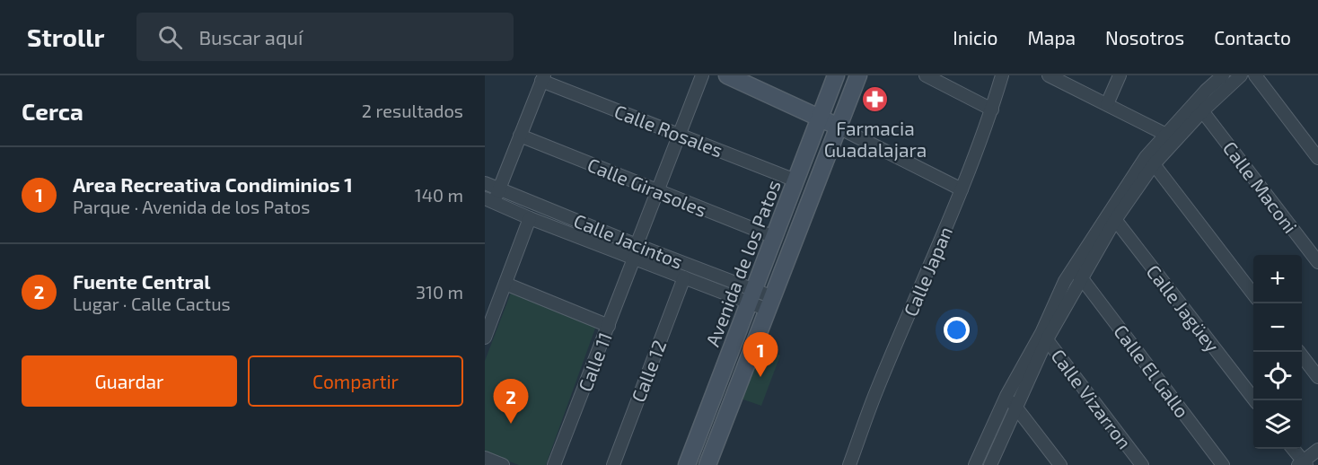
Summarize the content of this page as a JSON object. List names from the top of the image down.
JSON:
{
  "streets": {
    "street": [
      "Calle Rosales",
      "Calle Girasoles",
      "Calle Maconi",
      "Calle Jacintos",
      "Avenida de los Patos",
      "Calle Japan",
      "Calle Jagüey",
      "Calle 11",
      "Calle 12",
      "Calle El Gallo",
      "Calle Vizarron"
    ]
  },
  "crossings": [
    ["Calle Rosales", "Avenida de los Patos"],
    ["Calle Girasoles", "Avenida de los Patos"],
    ["Calle Jacintos", "Avenida de los Patos"],
    ["Calle Jacintos", "Calle 11"],
    ["Calle Jacintos", "Calle 12"]
  ],
  "places": {
    "pharmacy": ["Farmacia Guadalajara"]
  },
  "page": {
    "header": "Strollr",
    "search": "Buscar aquí",
    "nav": [
      "Inicio",
      "Mapa",
      "Nosotros",
      "Contacto"
    ],
    "heading": ["Cerca", "2 resultados"],
    "list": [
      {
        "mark": "1",
        "name": "Area Recreativa Condiminios 1",
        "note": "Parque · Avenida de los Patos",
        "value": "140 m"
      },
      {
        "mark": "2",
        "name": "Fuente Central",
        "note": "Lugar · Calle Cactus",
        "value": "310 m"
      }
    ],
    "map_buttons": ["+", "−"],
    "pins": ["1", "2"],
    "buttons": ["Guardar", "Compartir"]
  }
}
